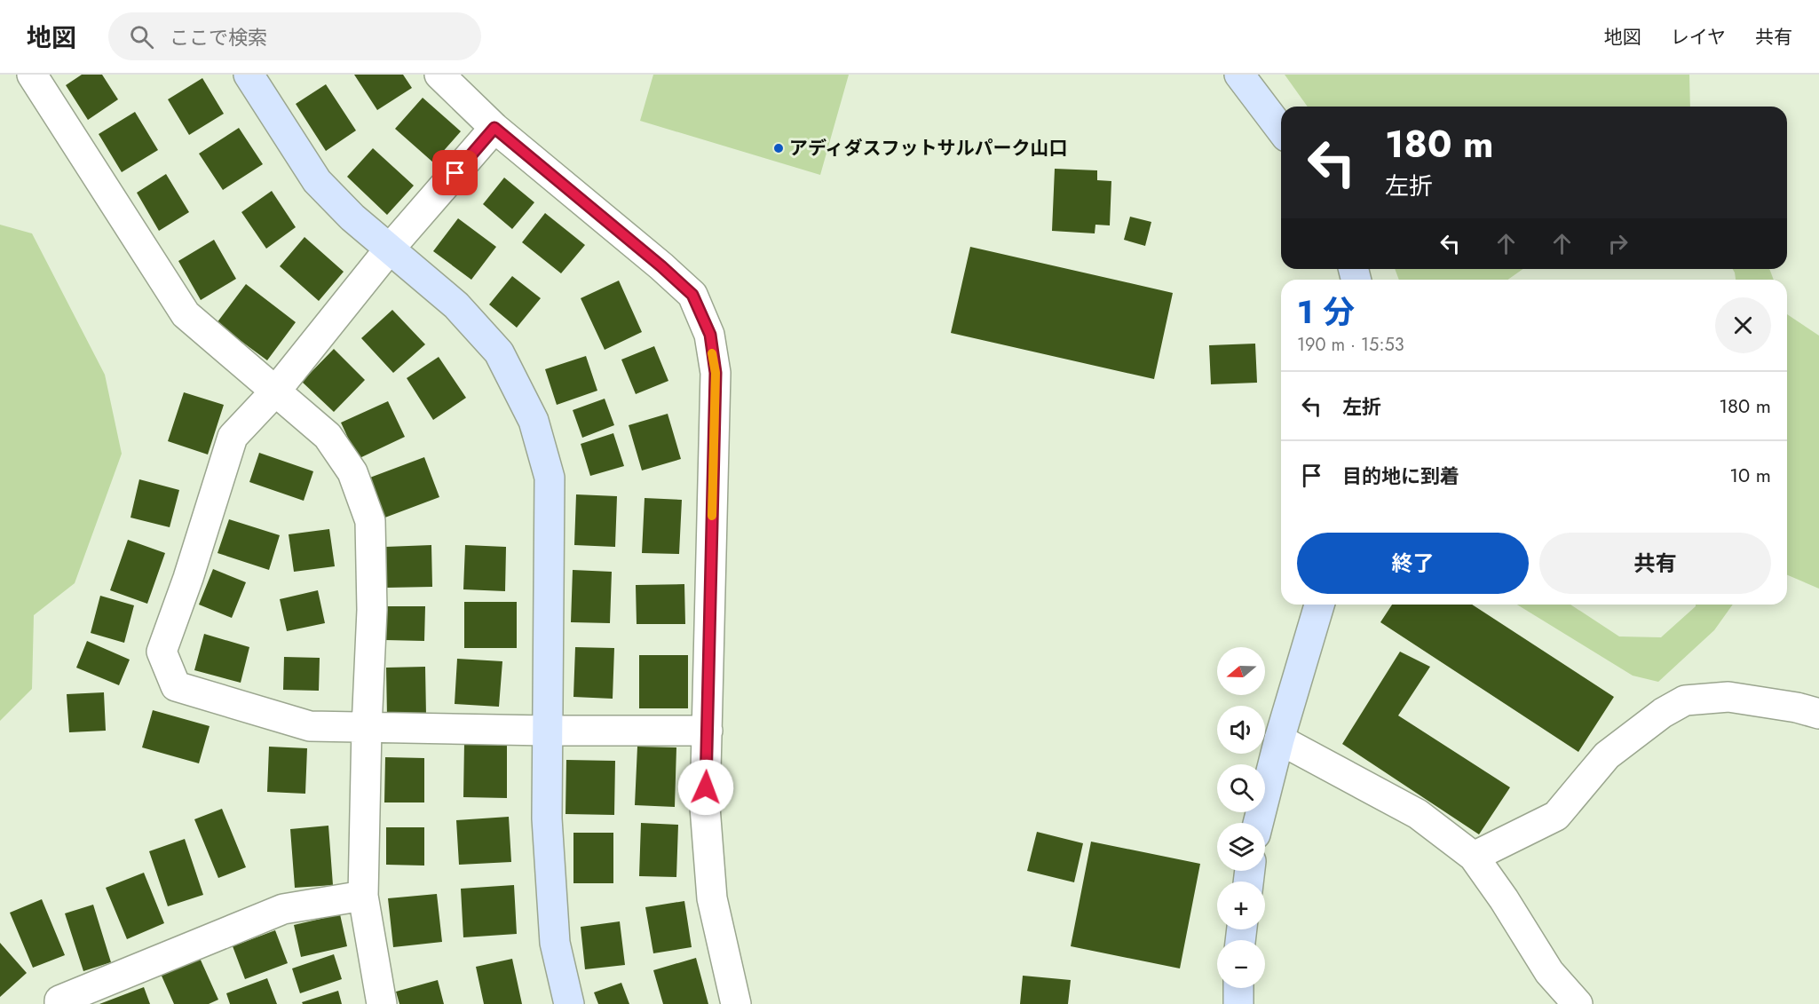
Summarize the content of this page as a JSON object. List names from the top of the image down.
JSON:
{
  "places": ["アディダスフットサルパーク山口"],
  "north": "left",
  "page": {
    "header": "地図",
    "search": "ここで検索",
    "nav": ["地図", "レイヤ", "共有"],
    "turn": ["180 m", "左折"],
    "heading": ["1 分", "190 m · 15:53"],
    "list": [
      {
        "name": "左折",
        "value": "180 m"
      },
      {
        "name": "目的地に到着",
        "value": "10 m"
      }
    ],
    "buttons": ["終了", "共有"],
    "map_buttons": ["+", "−"]
  }
}
